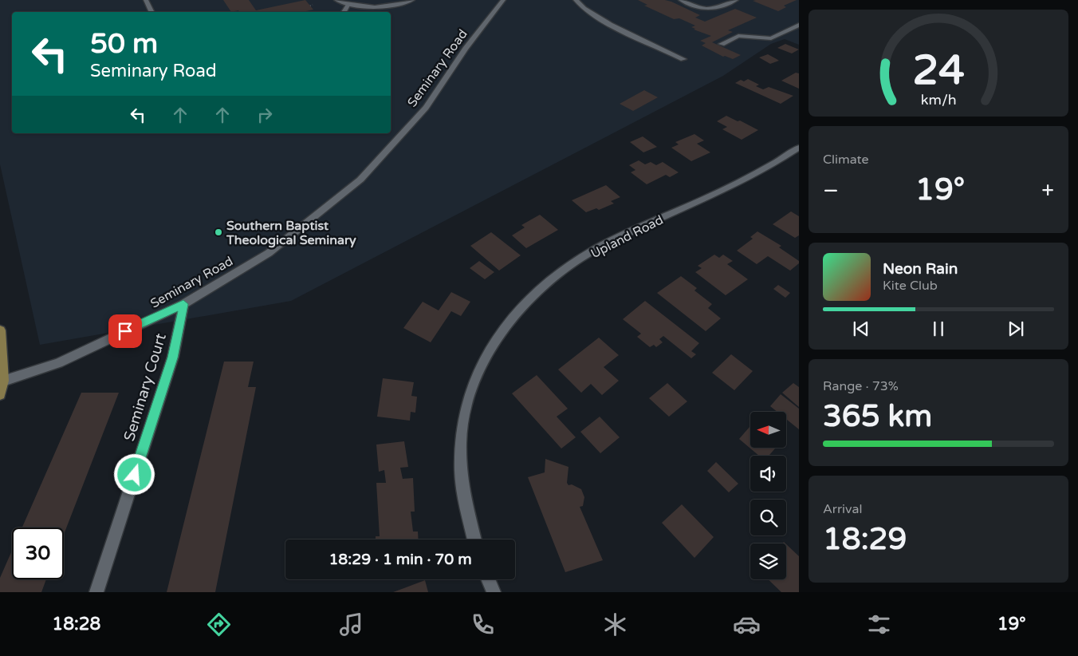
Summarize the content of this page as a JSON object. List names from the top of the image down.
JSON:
{
  "streets": {
    "street": ["Seminary Road", "Upland Road", "Seminary Court"]
  },
  "crossings": [
    ["Seminary Road", "Seminary Court"]
  ],
  "places": ["Southern Baptist Theological Seminary"],
  "north": "left",
  "page": {
    "turn": ["50 m", "Seminary Road"],
    "tile": [
      "Climate",
      ["Range · 73%", "365 km"],
      ["Arrival", "18:29"]
    ],
    "heat": ["−", "19°", "+"],
    "song": ["Neon Rain", "Kite Club"],
    "limit": "30",
    "trip": "18:29 · 1 min · 70 m",
    "tabs": ["18:28", "19°"],
    "gauge": ["24", "km/h"]
  }
}
